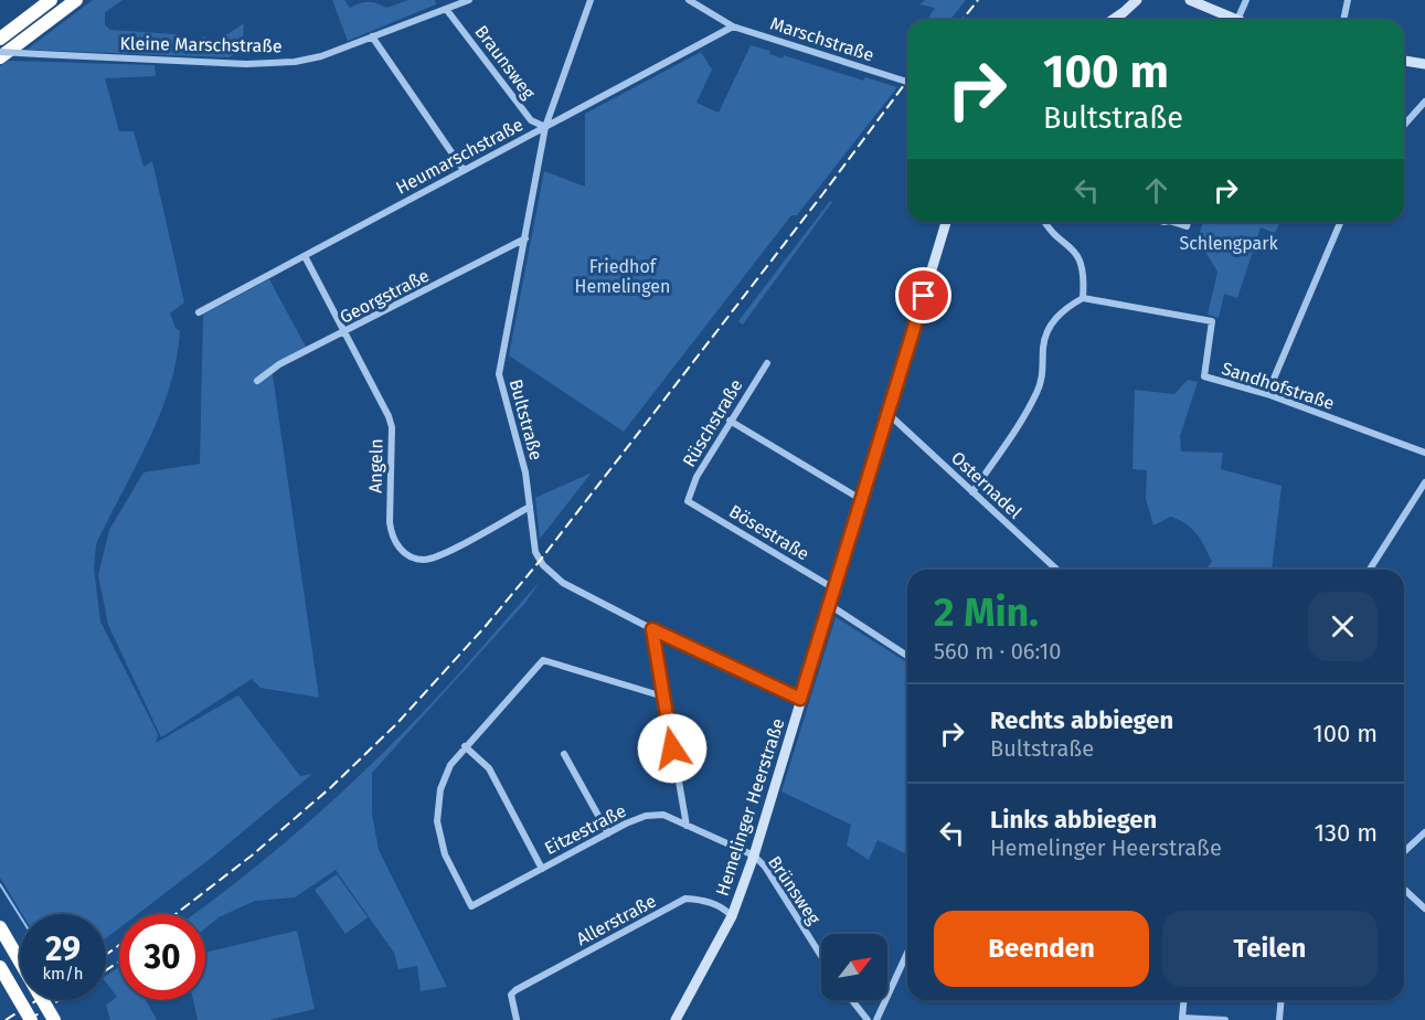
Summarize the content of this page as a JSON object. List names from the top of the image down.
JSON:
{
  "streets": {
    "main road": ["Hemelinger Heerstraße"],
    "street": [
      "Marschstraße",
      "Kleine Marschstraße",
      "Braunsweg",
      "Heumarschstraße",
      "Georgstraße",
      "Sandhofstraße",
      "Bultstraße",
      "Rüschstraße",
      "Angeln",
      "Osternadel",
      "Bösestraße",
      "Eitzestraße",
      "Brünsweg",
      "Allerstraße"
    ]
  },
  "crossings": [
    ["Marschstraße", "Heumarschstraße"],
    ["Kleine Marschstraße", "Braunsweg"],
    ["Braunsweg", "Heumarschstraße"],
    ["Braunsweg", "Bultstraße"],
    ["Heumarschstraße", "Bultstraße"],
    ["Heumarschstraße", "Angeln"],
    ["Georgstraße", "Bultstraße"],
    ["Georgstraße", "Angeln"],
    ["Bultstraße", "Angeln"],
    ["Bultstraße", "Hemelinger Heerstraße"],
    ["Rüschstraße", "Bösestraße"],
    ["Osternadel", "Hemelinger Heerstraße"],
    ["Bösestraße", "Hemelinger Heerstraße"],
    ["Hemelinger Heerstraße", "Eitzestraße"],
    ["Hemelinger Heerstraße", "Brünsweg"],
    ["Hemelinger Heerstraße", "Allerstraße"],
    ["Eitzestraße", "Brünsweg"]
  ],
  "parks": ["Schlengpark", "Friedhof Hemelingen"],
  "north": "top right",
  "page": {
    "turn": ["100 m", "Bultstraße"],
    "heading": ["2 Min.", "560 m · 06:10"],
    "list": [
      {
        "name": "Rechts abbiegen",
        "note": "Bultstraße",
        "value": "100 m"
      },
      {
        "name": "Links abbiegen",
        "note": "Hemelinger Heerstraße",
        "value": "130 m"
      }
    ],
    "buttons": ["Beenden", "Teilen"],
    "speed": "29 km/h",
    "limit": "30"
  }
}
